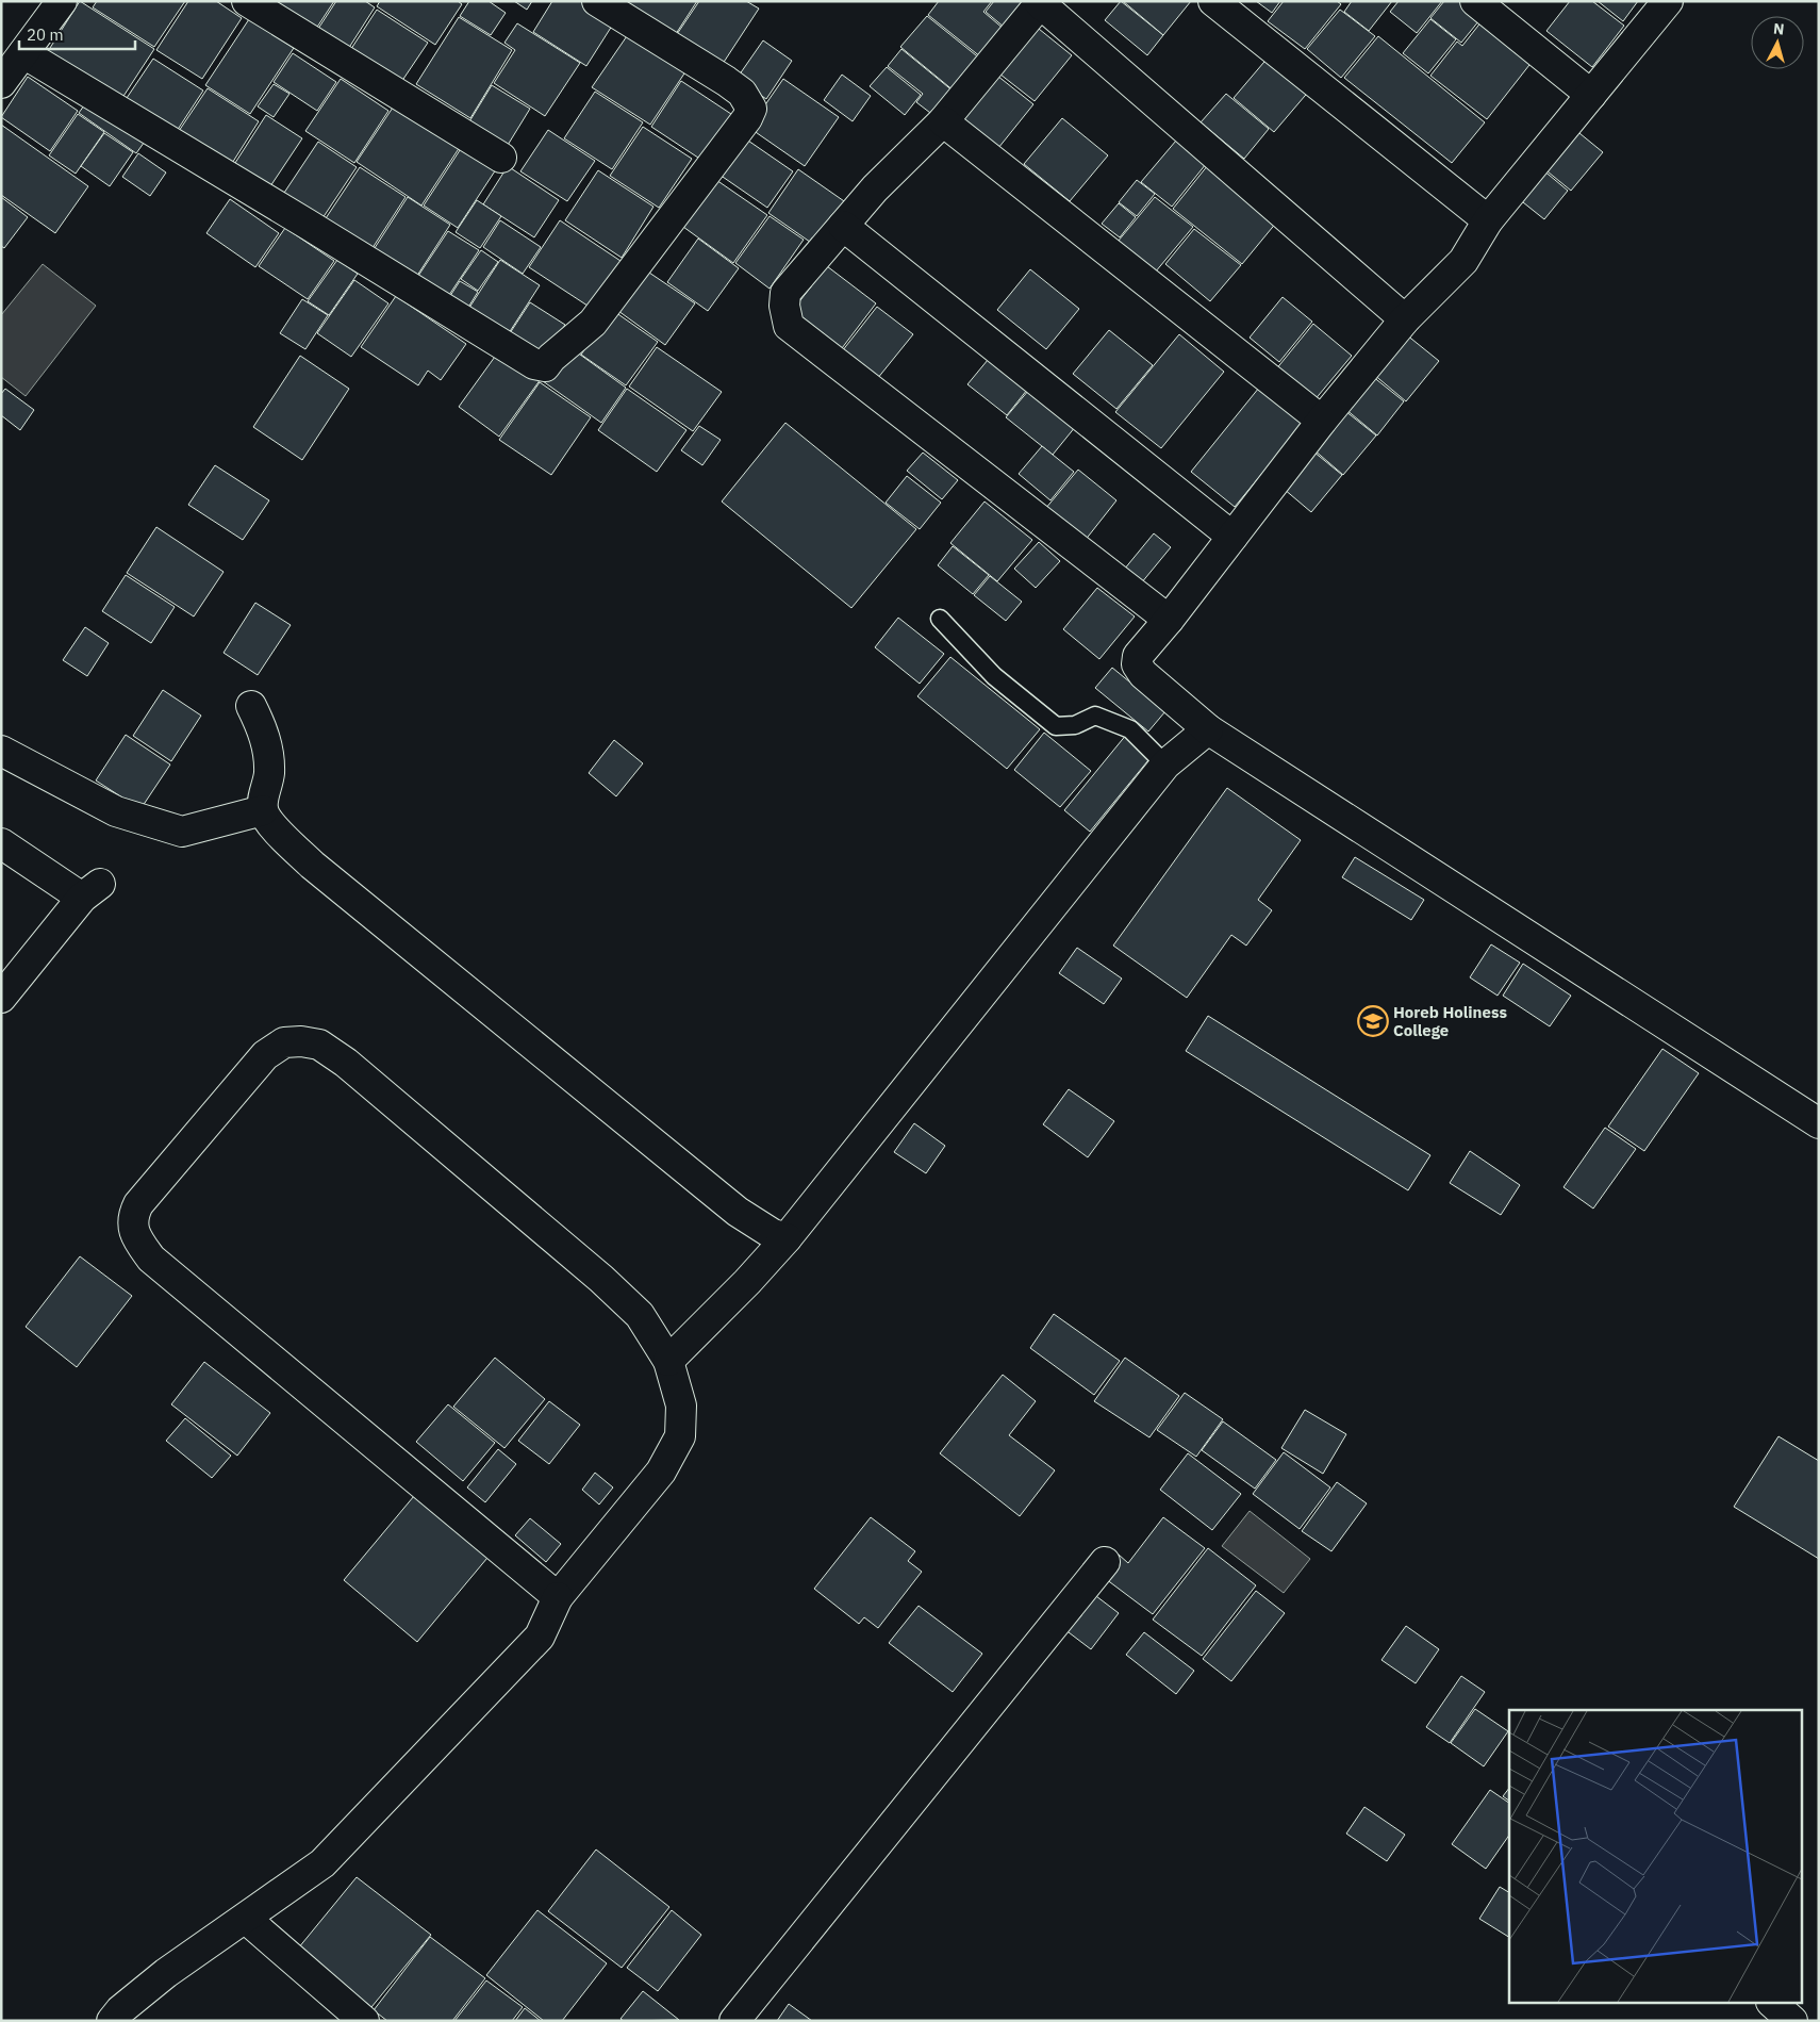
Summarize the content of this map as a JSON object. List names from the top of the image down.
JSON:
{
  "places": {
    "school or university": ["Horeb Holiness College"]
  },
  "scale_bar": "20 m",
  "north": "top"
}
